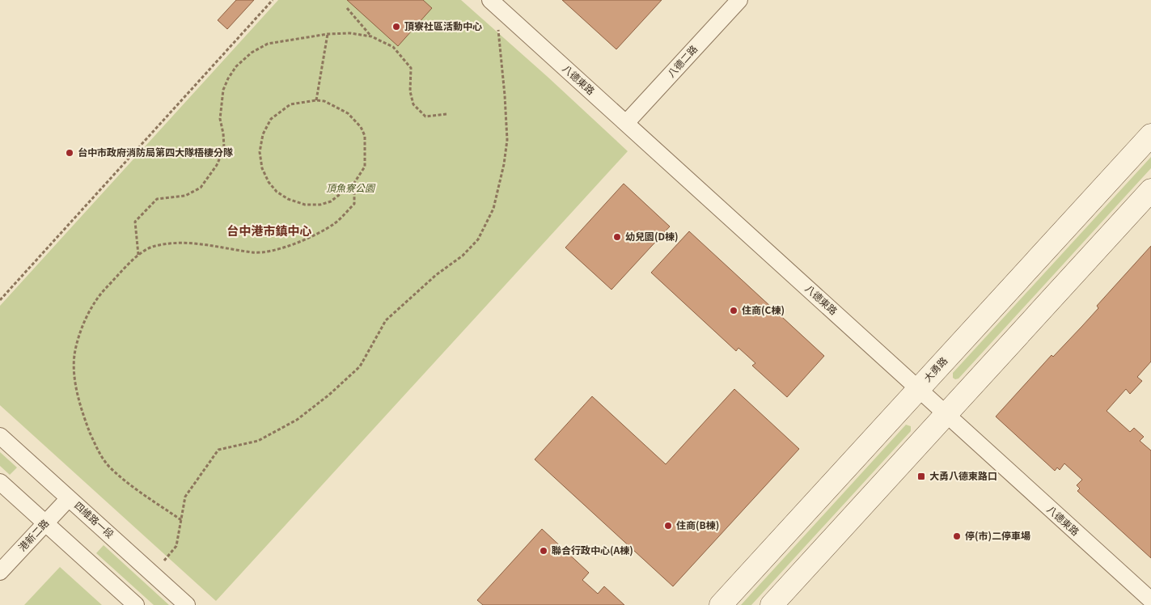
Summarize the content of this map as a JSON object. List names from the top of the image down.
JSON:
{
  "streets": {
    "street": [
      "八德二路",
      "八德東路",
      "大勇路",
      "四維路一段",
      "港新二路"
    ]
  },
  "crossings": [
    ["八德二路", "八德東路"],
    ["八德東路", "大勇路"],
    ["四維路一段", "港新二路"]
  ],
  "districts": ["台中港市鎮中心"],
  "parks": ["頂魚寮公園"],
  "places": {
    "other": [
      "頂寮社區活動中心",
      "台中市政府消防局第四大隊梧棲分隊",
      "幼兒園(D棟)",
      "住商(C棟)",
      "住商(B棟)",
      "停(市)二停車場",
      "聯合行政中心(A棟)"
    ],
    "transit": ["大勇八德東路口"]
  }
}
